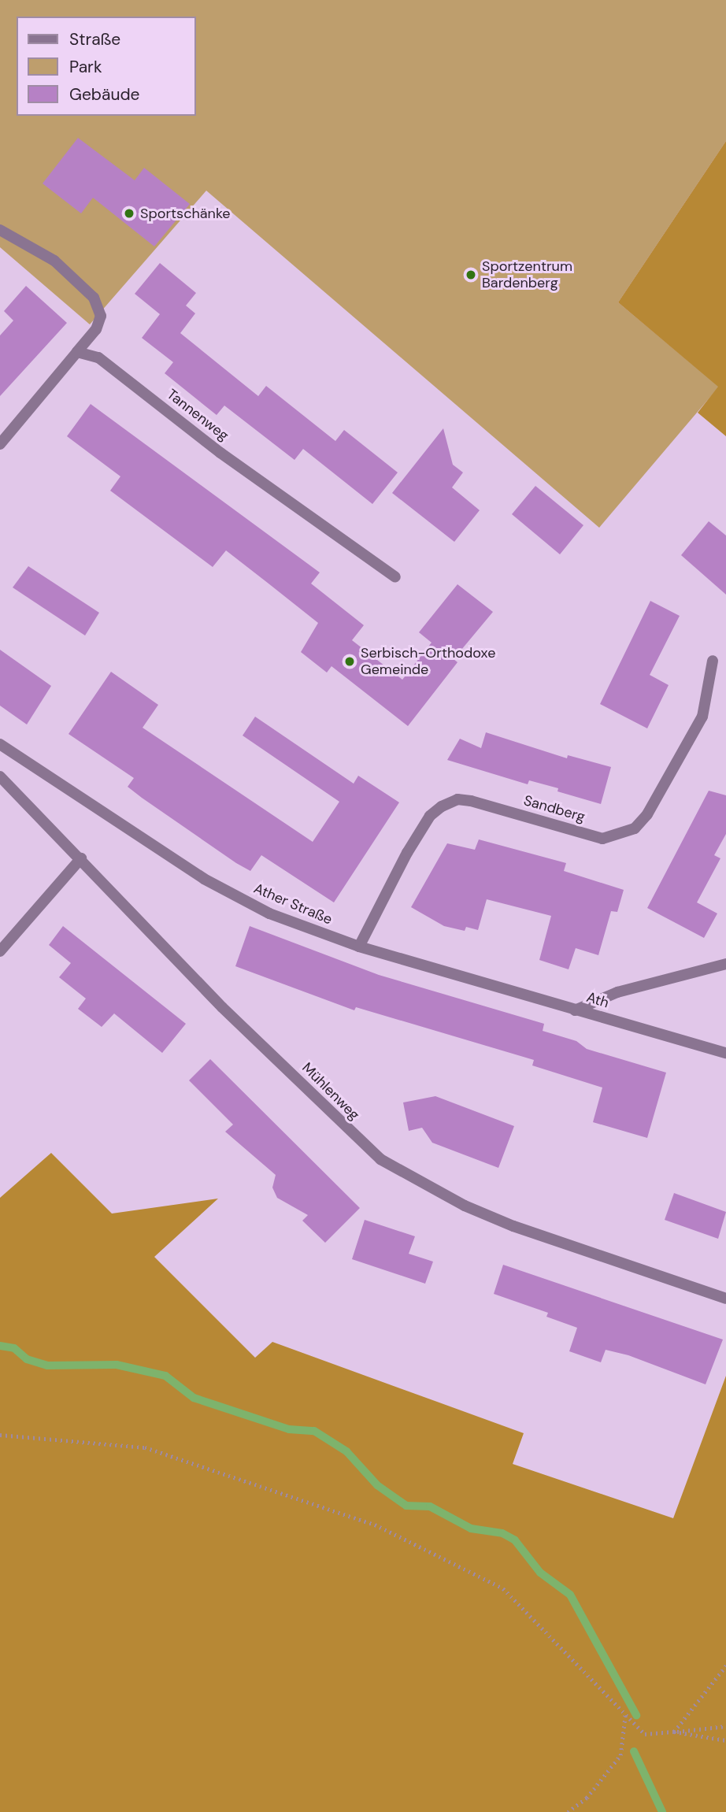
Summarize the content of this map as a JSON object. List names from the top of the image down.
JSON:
{
  "streets": {
    "street": [
      "Tannenweg",
      "Sandberg",
      "Ather Straße",
      "Ath",
      "Mühlenweg"
    ]
  },
  "crossings": [
    ["Sandberg", "Ather Straße"],
    ["Ather Straße", "Ath"]
  ],
  "places": ["Sportschänke", "Sportzentrum Bardenberg", "Serbisch-Orthodoxe Gemeinde"],
  "legend": ["Straße", "Park", "Gebäude"]
}
